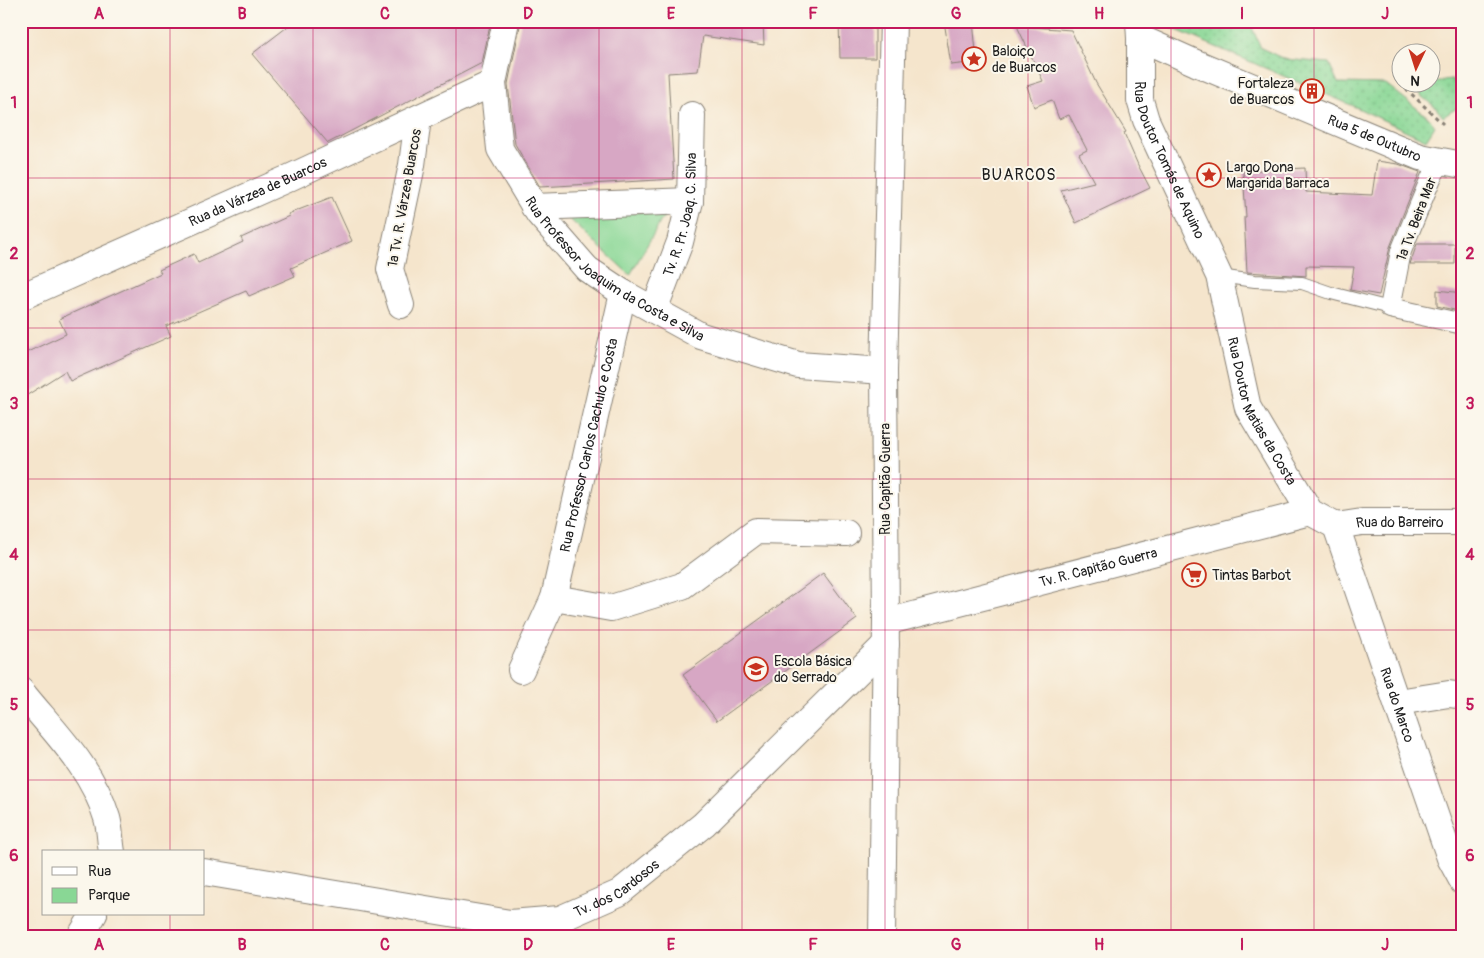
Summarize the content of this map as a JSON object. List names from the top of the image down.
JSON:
{
  "streets": {
    "street": [
      "Rua 5 de Outubro",
      "Rua Doutor Tomás de Aquino",
      "Rua da Várzea de Buarcos",
      "1ª Tv. R. Várzea Buarcos",
      "Tv. R. Pr. Joaq. C. Silva",
      "1ª Tv. Beira Mar",
      "Rua Professor Joaquim da Costa e Silva",
      "Rua Doutor Matias da Costa",
      "Rua Professor Carlos Cachulo e Costa",
      "Rua Capitão Guerra",
      "Rua do Barreiro",
      "Tv. R. Capitão Guerra",
      "Rua do Marco",
      "Tv. dos Cardosos"
    ]
  },
  "crossings": [
    ["Rua 5 de Outubro", "Rua Doutor Tomás de Aquino"],
    ["Rua 5 de Outubro", "1ª Tv. Beira Mar"],
    ["Rua Doutor Tomás de Aquino", "Rua Doutor Matias da Costa"],
    ["Rua da Várzea de Buarcos", "1ª Tv. R. Várzea Buarcos"],
    ["Rua da Várzea de Buarcos", "Rua Professor Joaquim da Costa e Silva"],
    ["Tv. R. Pr. Joaq. C. Silva", "Rua Professor Joaquim da Costa e Silva"],
    ["Rua Professor Joaquim da Costa e Silva", "Rua Professor Carlos Cachulo e Costa"],
    ["Rua Professor Joaquim da Costa e Silva", "Rua Capitão Guerra"],
    ["Rua Doutor Matias da Costa", "Tv. R. Capitão Guerra"],
    ["Rua Capitão Guerra", "Tv. R. Capitão Guerra"],
    ["Rua Capitão Guerra", "Tv. dos Cardosos"],
    ["Rua do Barreiro", "Rua do Marco"],
    ["Tv. R. Capitão Guerra", "Tv. dos Cardosos"]
  ],
  "districts": ["BUARCOS"],
  "places": {
    "place": ["Baloiço de Buarcos", "Largo Dona Margarida Barraca"],
    "building": ["Fortaleza de Buarcos"],
    "supermarket": ["Tintas Barbot"],
    "school or university": ["Escola Básica do Serrado"]
  },
  "legend": ["Rua", "Parque"],
  "north": "bottom",
  "grid": {
    "columns": [
      "A",
      "B",
      "C",
      "D",
      "E",
      "F",
      "G",
      "H",
      "I",
      "J"
    ],
    "rows": [
      "1",
      "2",
      "3",
      "4",
      "5",
      "6"
    ]
  }
}
